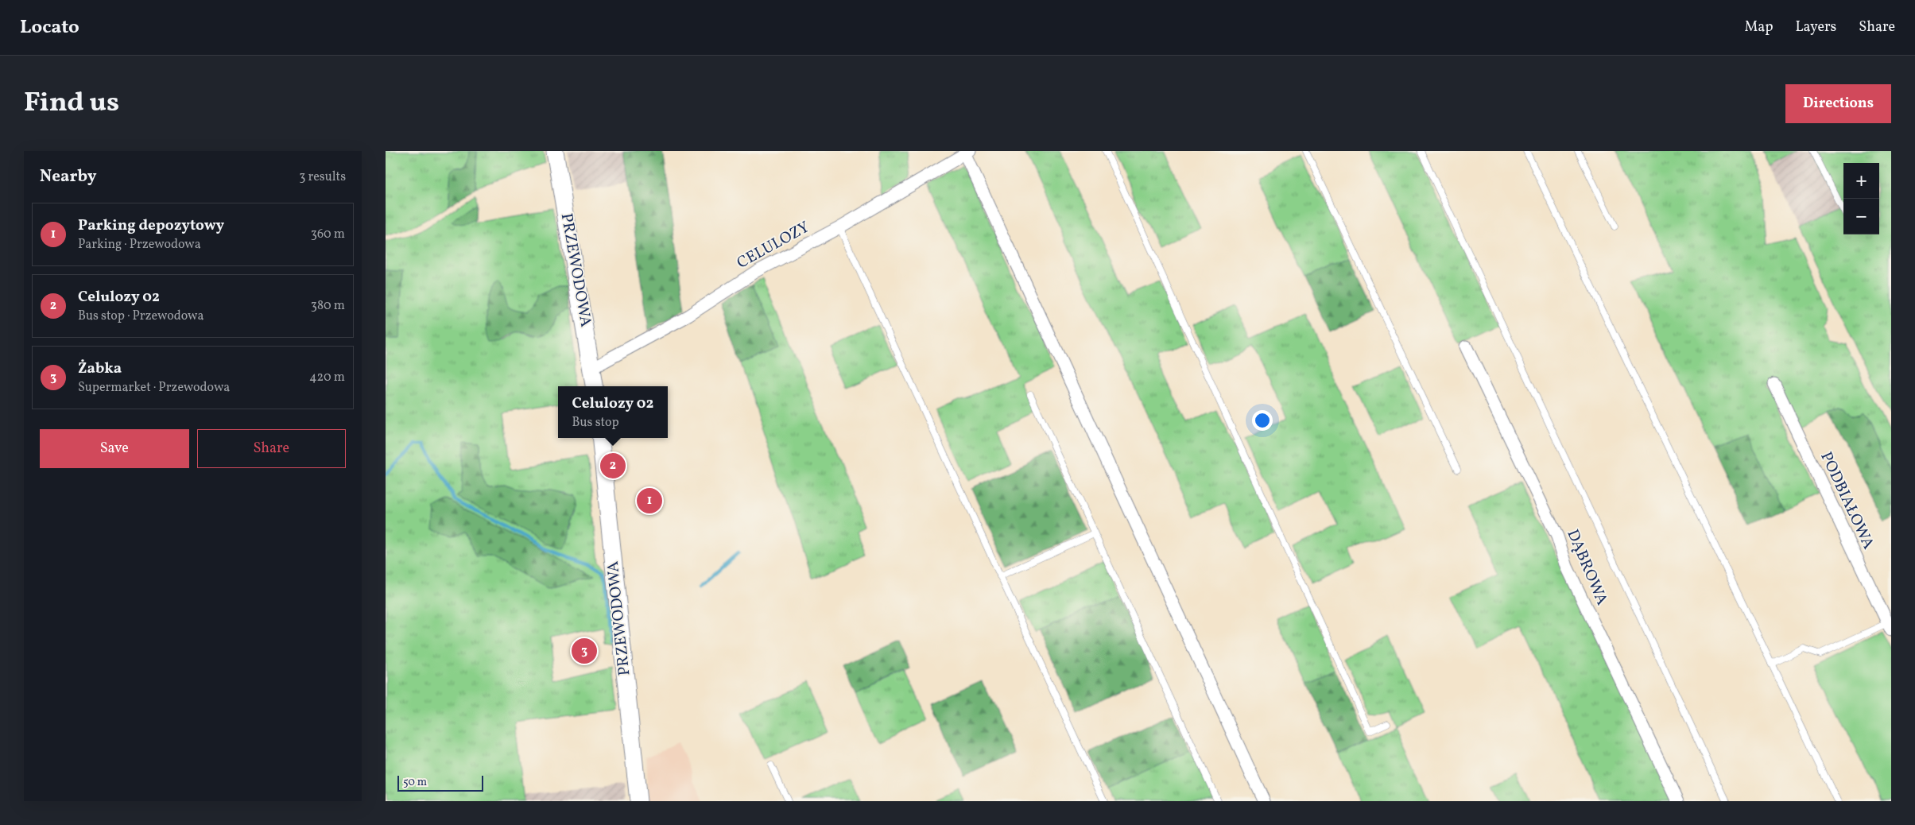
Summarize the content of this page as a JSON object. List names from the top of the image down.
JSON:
{
  "streets": {
    "street": [
      "CELULOZY",
      "PRZEWODOWA",
      "PODBIAŁOWA",
      "DĄBROWA"
    ]
  },
  "crossings": [
    ["CELULOZY", "PRZEWODOWA"]
  ],
  "scale_bar": "50 m",
  "page": {
    "header": "Locato",
    "nav": ["Map", "Layers", "Share"],
    "title": "Find us",
    "buttons": [
      "Directions",
      ["Save", "Share"]
    ],
    "heading": ["Nearby", "3 results"],
    "map_buttons": ["+", "−"],
    "list": [
      {
        "mark": "1",
        "name": "Parking depozytowy",
        "note": "Parking · Przewodowa",
        "value": "360 m"
      },
      {
        "mark": "2",
        "name": "Celulozy 02",
        "note": "Bus stop · Przewodowa",
        "value": "380 m"
      },
      {
        "mark": "3",
        "name": "Żabka",
        "note": "Supermarket · Przewodowa",
        "value": "420 m"
      }
    ],
    "popup": ["Celulozy 02", "Bus stop"],
    "pins": ["2", "1", "3"],
    "scale": "50 m"
  }
}
